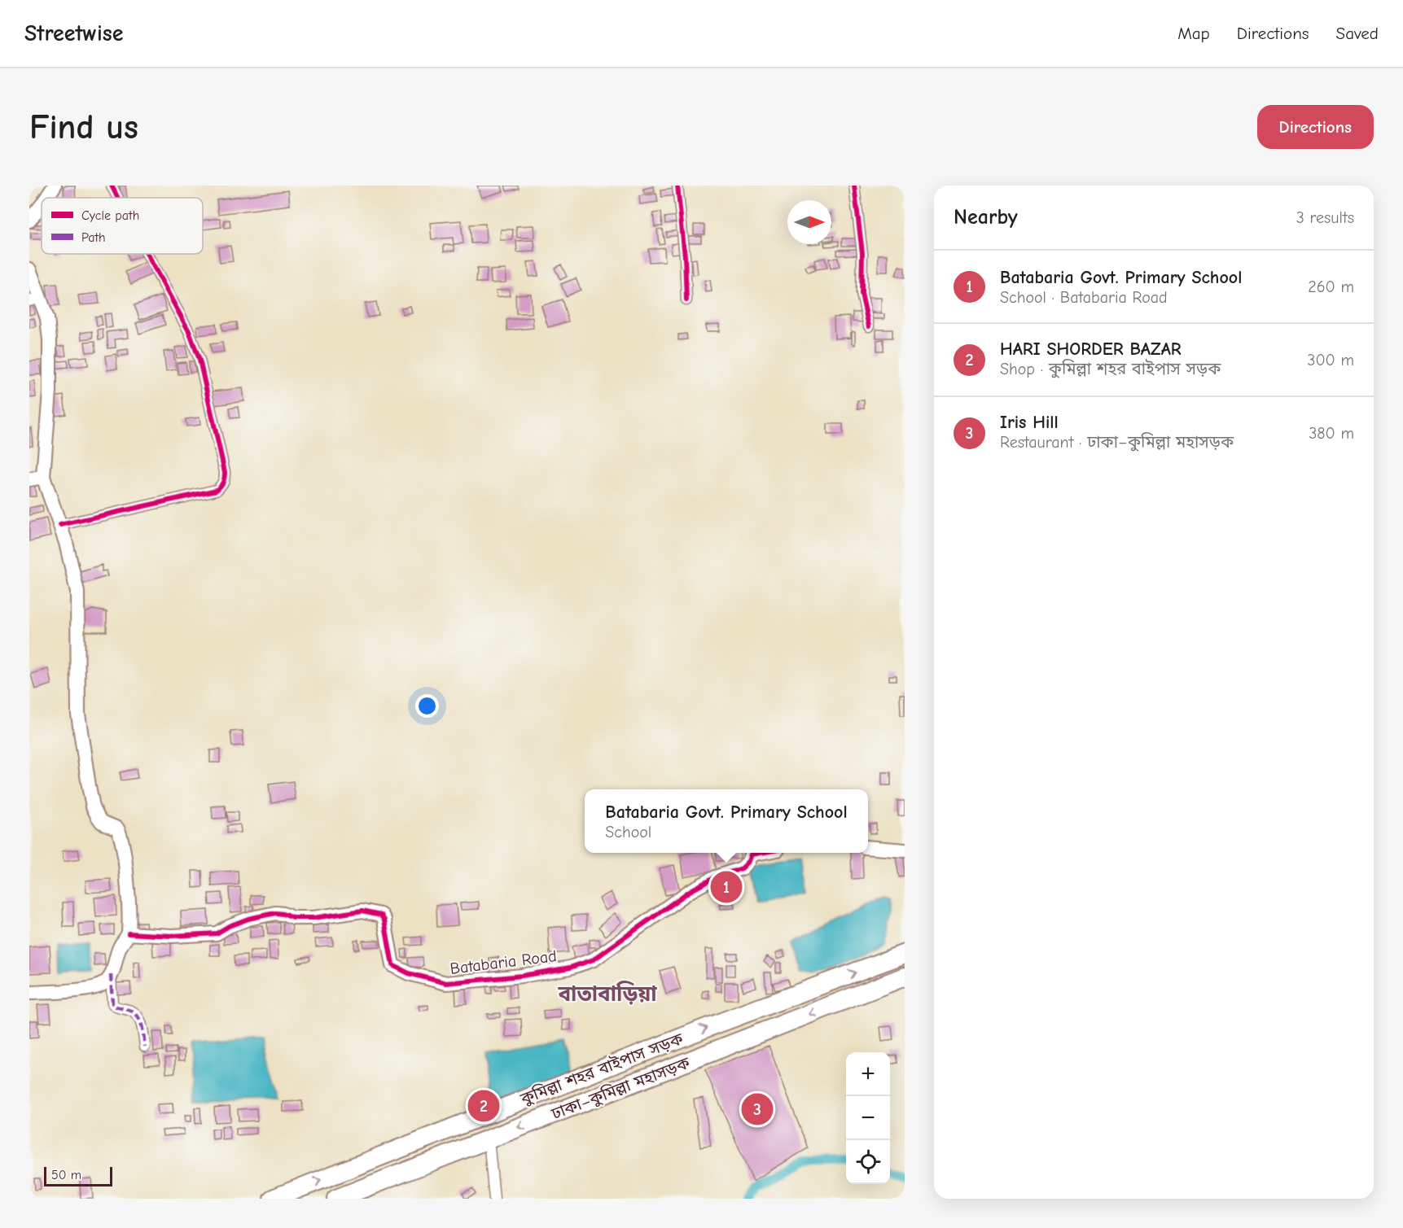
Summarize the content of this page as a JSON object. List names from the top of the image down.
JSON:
{
  "streets": {
    "highway": ["কুমিল্লা শহর বাইপাস সড়ক", "ঢাকা–কুমিল্লা মহাসড়ক"],
    "main road": ["Batabaria Road"]
  },
  "one_way": ["কুমিল্লা শহর বাইপাস সড়ক", "ঢাকা–কুমিল্লা মহাসড়ক"],
  "districts": ["বাতাবাড়িয়া"],
  "legend": ["Cycle path", "Path"],
  "scale_bar": "50 m",
  "north": "right",
  "page": {
    "header": "Streetwise",
    "nav": ["Map", "Directions", "Saved"],
    "buttons": "Directions",
    "title": "Find us",
    "heading": ["Nearby", "3 results"],
    "list": [
      {
        "mark": "1",
        "name": "Batabaria Govt. Primary School",
        "note": "School · Batabaria Road",
        "value": "260 m"
      },
      {
        "mark": "2",
        "name": "HARI SHORDER BAZAR",
        "note": "Shop · কুমিল্লা শহর বাইপাস সড়ক",
        "value": "300 m"
      },
      {
        "mark": "3",
        "name": "Iris Hill",
        "note": "Restaurant · ঢাকা–কুমিল্লা মহাসড়ক",
        "value": "380 m"
      }
    ],
    "popup": ["Batabaria Govt. Primary School", "School"],
    "pins": ["1", "2", "3"],
    "map_buttons": ["+", "−"],
    "scale": "50 m"
  }
}
